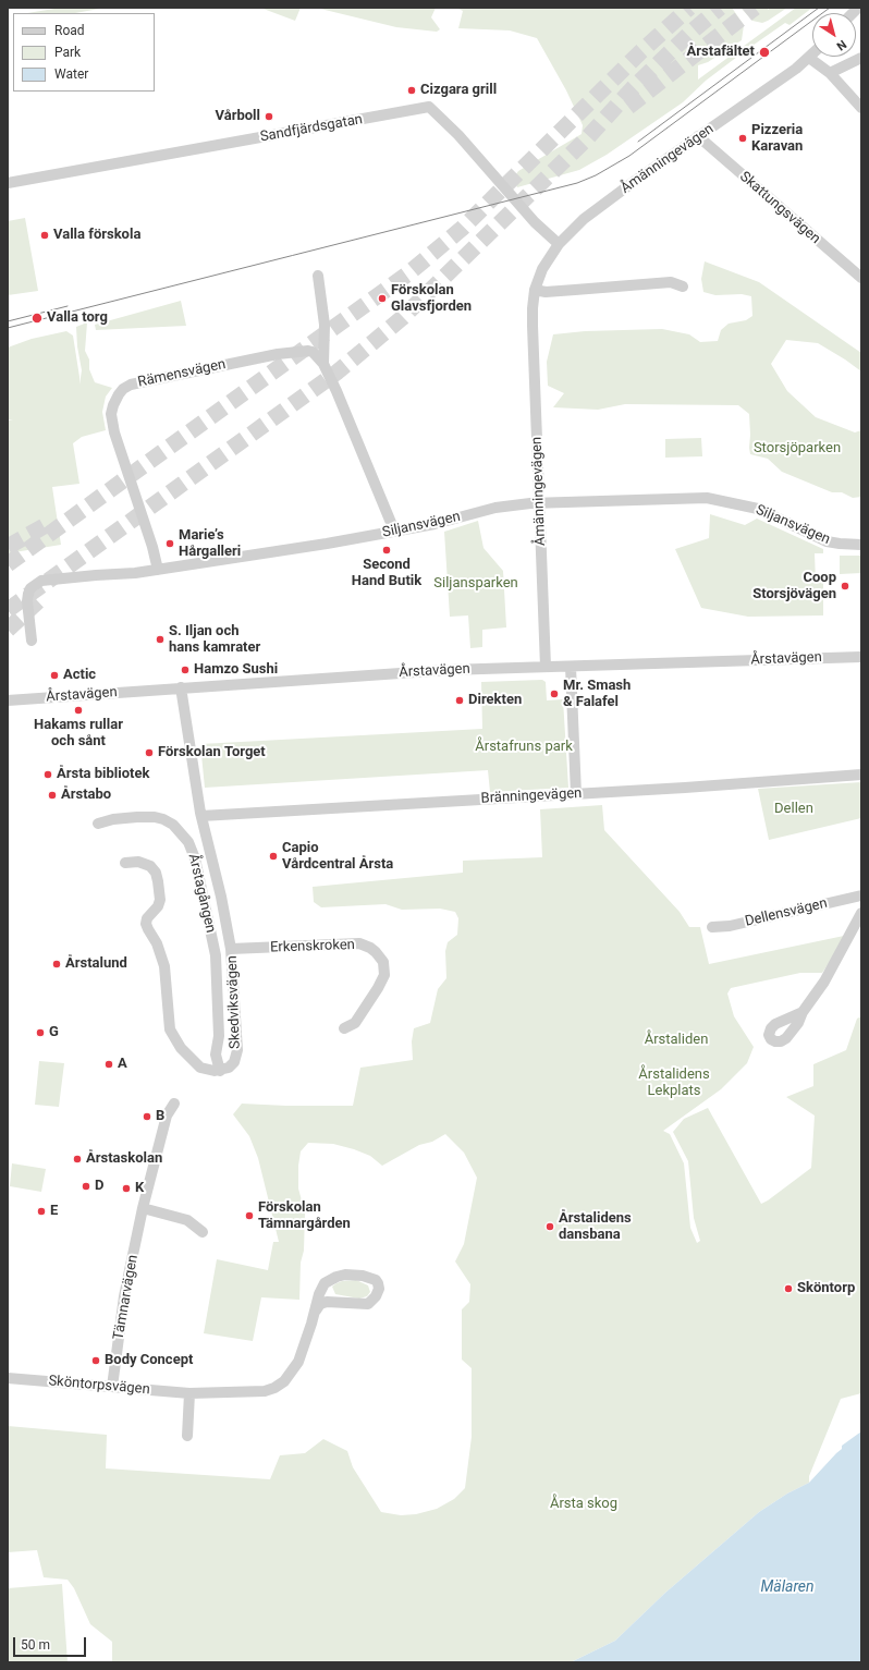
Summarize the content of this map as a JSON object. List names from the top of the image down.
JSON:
{
  "streets": {
    "street": [
      "Sandfjärdsgatan",
      "Åmänningevägen",
      "Skattungsvägen",
      "Rämensvägen",
      "Siljansvägen",
      "Årstavägen",
      "Bränningevägen",
      "Årstagången",
      "Dellensvägen",
      "Erkenskroken",
      "Skedviksvägen",
      "Tämnarvägen",
      "Sköntorpsvägen"
    ]
  },
  "crossings": [
    ["Sandfjärdsgatan", "Åmänningevägen"],
    ["Åmänningevägen", "Skattungsvägen"],
    ["Åmänningevägen", "Siljansvägen"],
    ["Åmänningevägen", "Årstavägen"],
    ["Rämensvägen", "Siljansvägen"],
    ["Årstavägen", "Skedviksvägen"],
    ["Bränningevägen", "Skedviksvägen"],
    ["Årstagången", "Skedviksvägen"],
    ["Erkenskroken", "Skedviksvägen"],
    ["Tämnarvägen", "Sköntorpsvägen"]
  ],
  "water": ["Mälaren"],
  "parks": [
    "Storsjöparken",
    "Siljansparken",
    "Årstafruns park",
    "Dellen",
    "Årstaliden",
    "Årstalidens Lekplats",
    "Årsta skog"
  ],
  "places": [
    "Årstafältet",
    "Cizgara grill",
    "Vårboll",
    "Pizzeria Karavan",
    "Valla förskola",
    "Förskolan Glavsfjorden",
    "Valla torg",
    "Marie’s Hårgalleri",
    "Second Hand Butik",
    "Coop Storsjövägen",
    "S. Iljan och hans kamrater",
    "Hamzo Sushi",
    "Actic",
    "Mr. Smash & Falafel",
    "Direkten",
    "Hakams rullar och sånt",
    "Förskolan Torget",
    "Årsta bibliotek",
    "Årstabo",
    "Capio Vårdcentral Årsta",
    "Årstalund",
    "G",
    "A",
    "B",
    "Årstaskolan",
    "D",
    "K",
    "E",
    "Förskolan Tämnargården",
    "Årstalidens dansbana",
    "Sköntorp",
    "Body Concept"
  ],
  "legend": ["Road", "Park", "Water"],
  "scale_bar": "50 m",
  "north": "bottom right"
}
